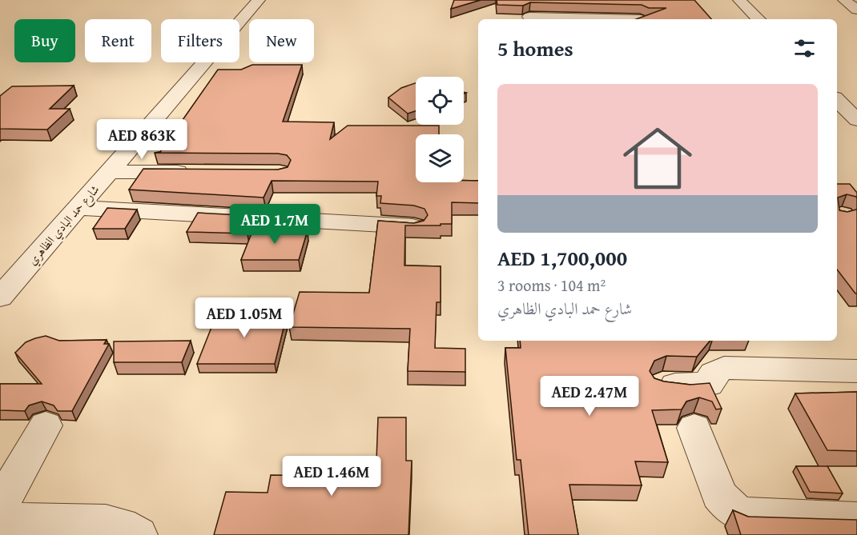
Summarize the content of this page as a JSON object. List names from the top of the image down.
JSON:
{
  "streets": {
    "street": ["شارع حمد البادي الظاهري"]
  },
  "page": {
    "chip": [
      "Buy",
      "Rent",
      "Filters",
      "New"
    ],
    "heading": "5 homes",
    "list": [
      {
        "name": "AED 1,700,000",
        "note": "3 rooms · 104 m² · شارع حمد البادي الظاهري"
      }
    ],
    "price": [
      "AED 863K",
      "AED 1.7M",
      "AED 1.05M",
      "AED 2.47M",
      "AED 1.46M"
    ]
  }
}
